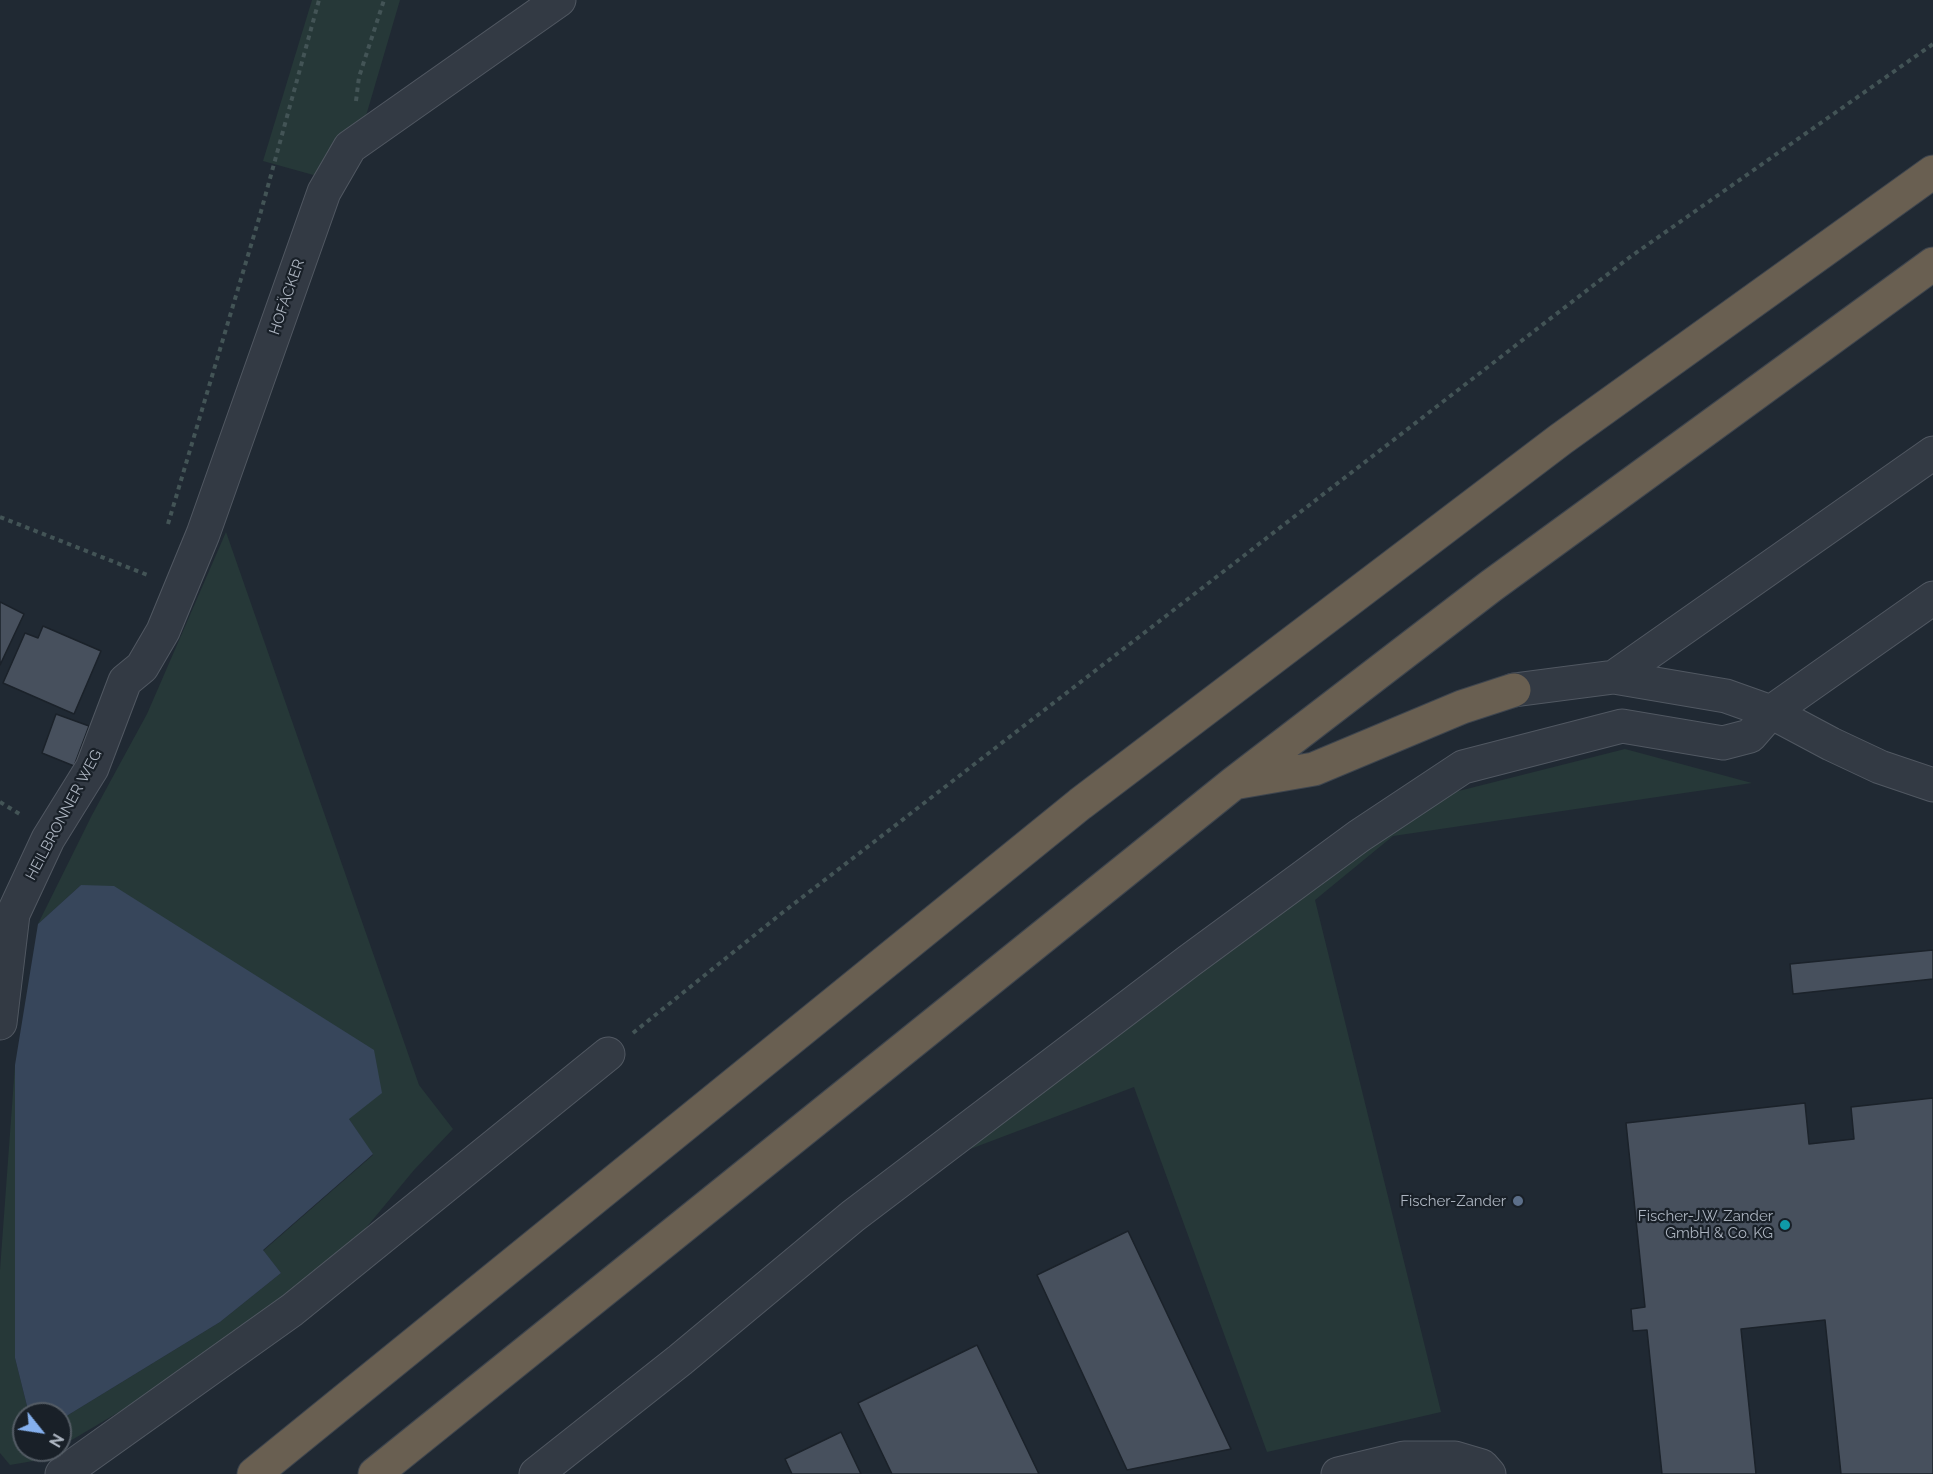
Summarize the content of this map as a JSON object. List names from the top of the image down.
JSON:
{
  "streets": {
    "street": ["HOFÄCKER", "HEILBRONNER WEG"]
  },
  "crossings": [
    ["HOFÄCKER", "HEILBRONNER WEG"]
  ],
  "places": ["Fischer-Zander", "Fischer-J.W. Zander GmbH & Co. KG"],
  "north": "bottom right"
}
